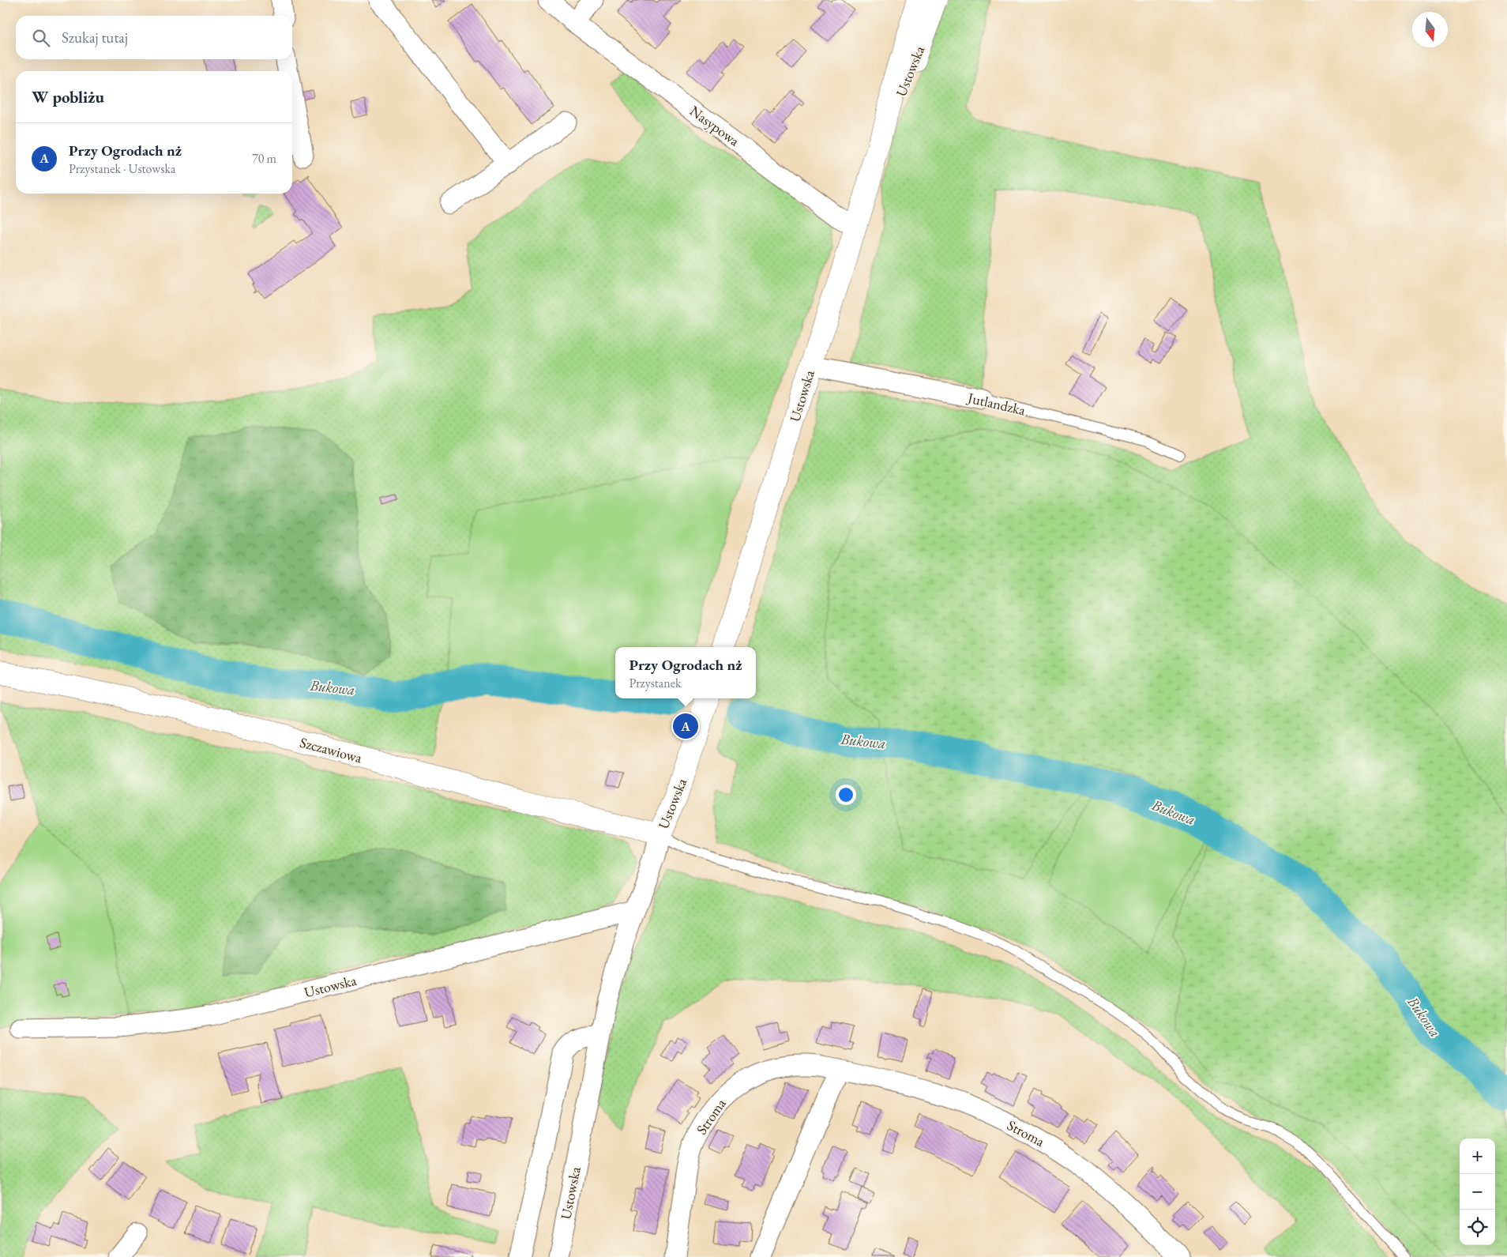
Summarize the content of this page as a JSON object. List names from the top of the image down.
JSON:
{
  "streets": {
    "street": [
      "Ustowska",
      "Nasypowa",
      "Jutlandzka",
      "Szczawiowa",
      "Stroma"
    ]
  },
  "crossings": [
    ["Ustowska", "Nasypowa"],
    ["Ustowska", "Jutlandzka"],
    ["Ustowska", "Szczawiowa"]
  ],
  "water": ["Bukowa"],
  "north": "bottom",
  "page": {
    "search": "Szukaj tutaj",
    "heading": "W pobliżu",
    "list": [
      {
        "mark": "A",
        "name": "Przy Ogrodach nż",
        "note": "Przystanek · Ustowska",
        "value": "70 m"
      }
    ],
    "popup": ["Przy Ogrodach nż", "Przystanek"],
    "pins": "A",
    "map_buttons": ["+", "−"]
  }
}
